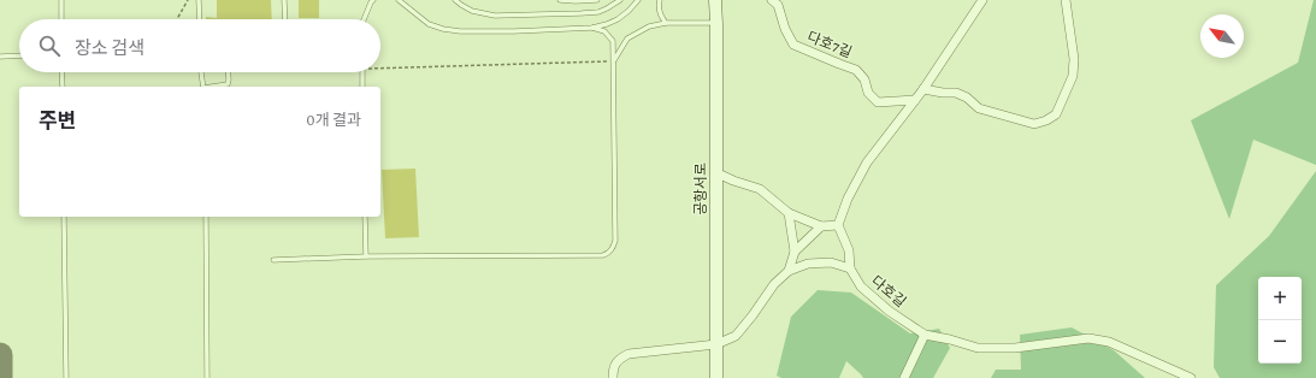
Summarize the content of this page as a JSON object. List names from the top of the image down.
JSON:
{
  "streets": {
    "street": ["다호7길", "공항서로", "다호길"]
  },
  "north": "top left",
  "page": {
    "search": "장소 검색",
    "heading": ["주변", "0개 결과"],
    "map_buttons": ["+", "−"]
  }
}
